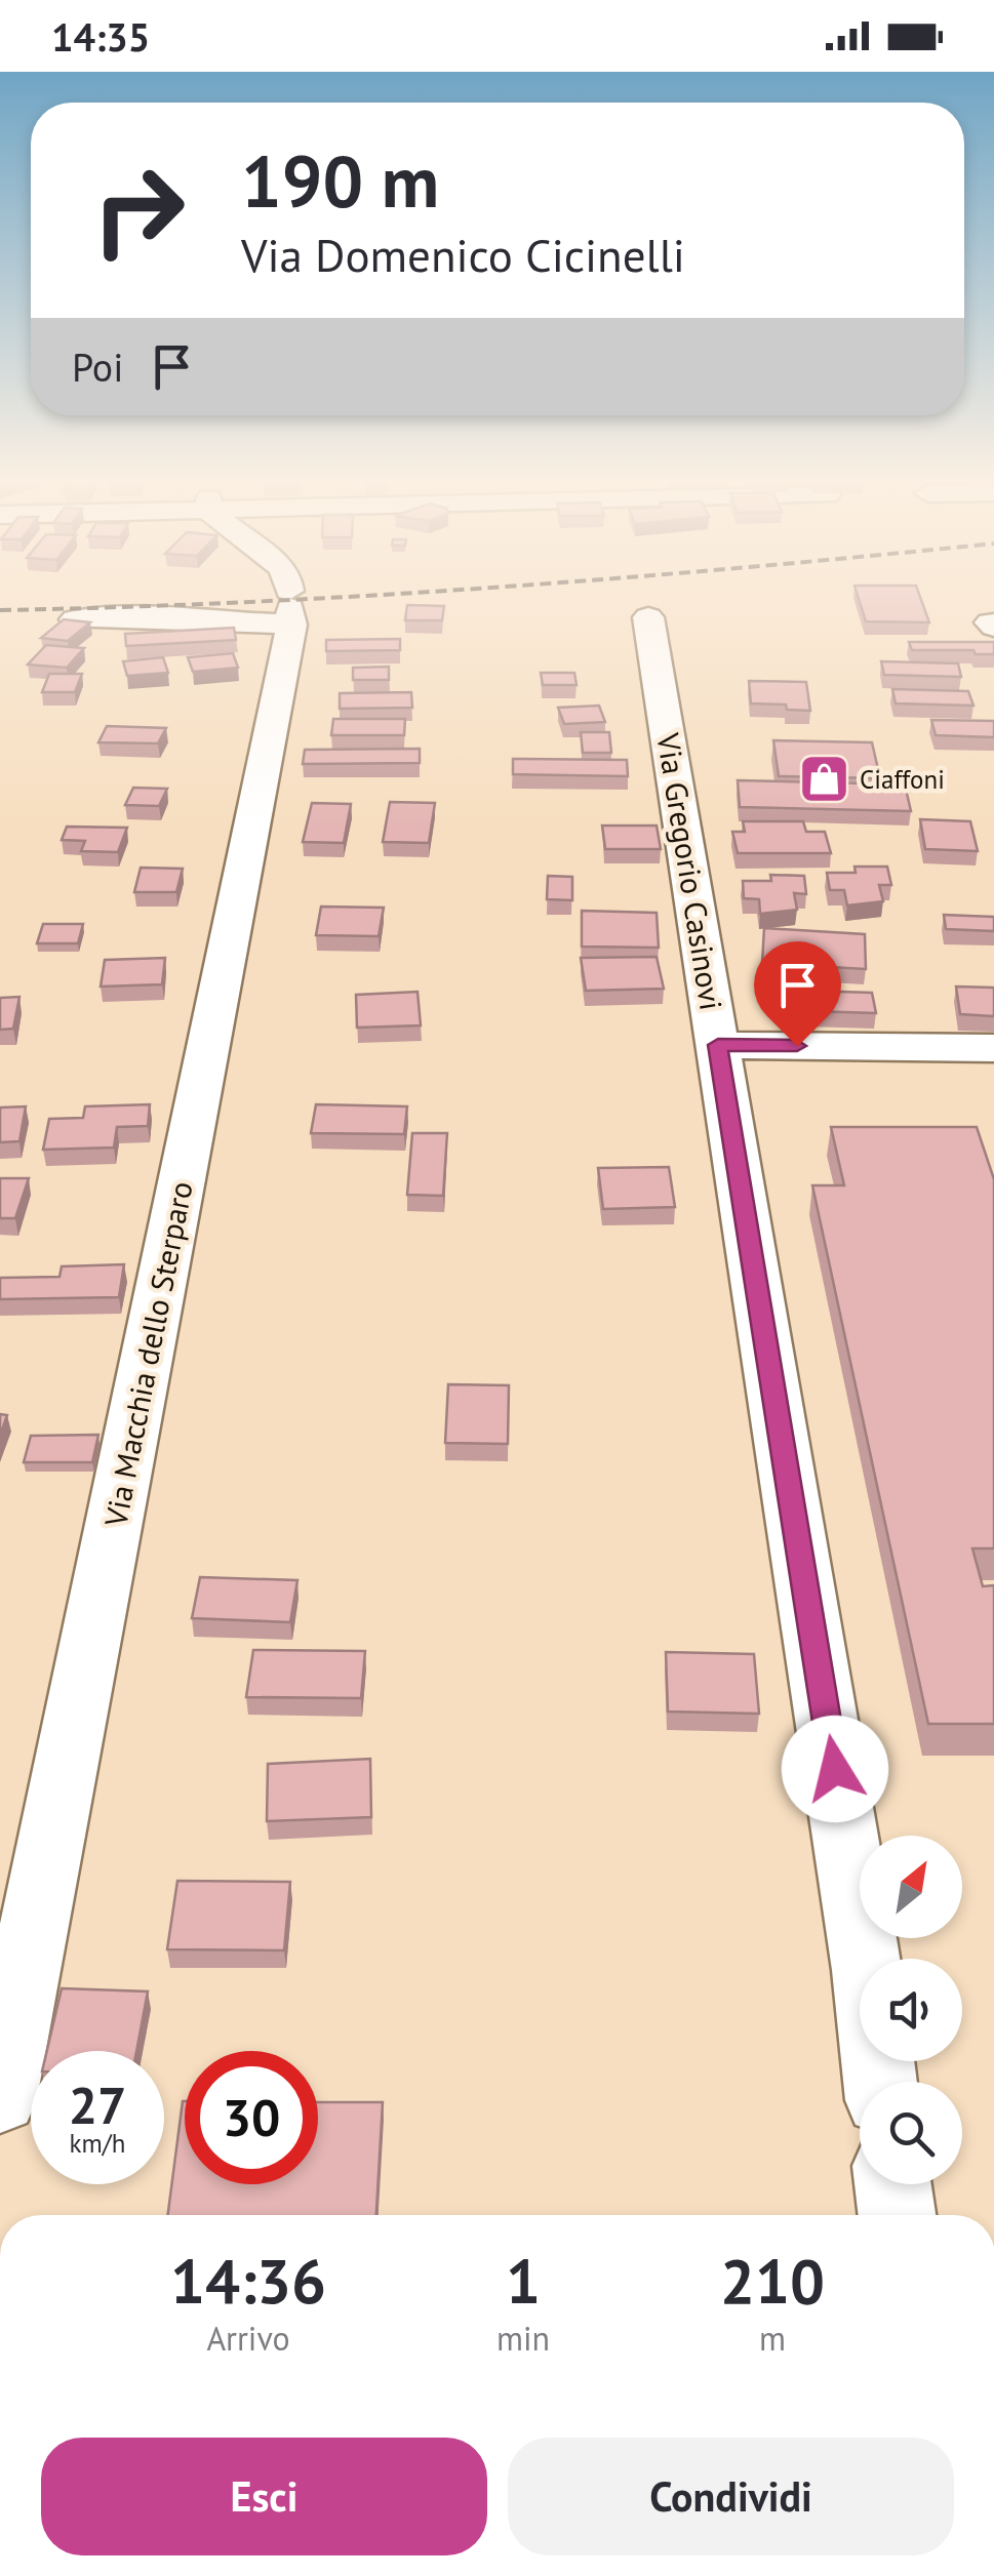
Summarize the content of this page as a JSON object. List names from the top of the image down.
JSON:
{
  "streets": {
    "street": ["Via Gregorio Casinovi", "Via Macchia dello Sterparo"]
  },
  "places": {
    "shop": ["Ciaffoni"]
  },
  "north": "top right",
  "page": {
    "status": "14:35",
    "turn": ["190 m", "Via Domenico Cicinelli"],
    "then": "Poi",
    "speed": "27 km/h",
    "limit": "30",
    "eta": [
      "14:36",
      "Arrivo",
      "1",
      "min",
      "210",
      "m"
    ],
    "buttons": ["Esci", "Condividi"]
  }
}
